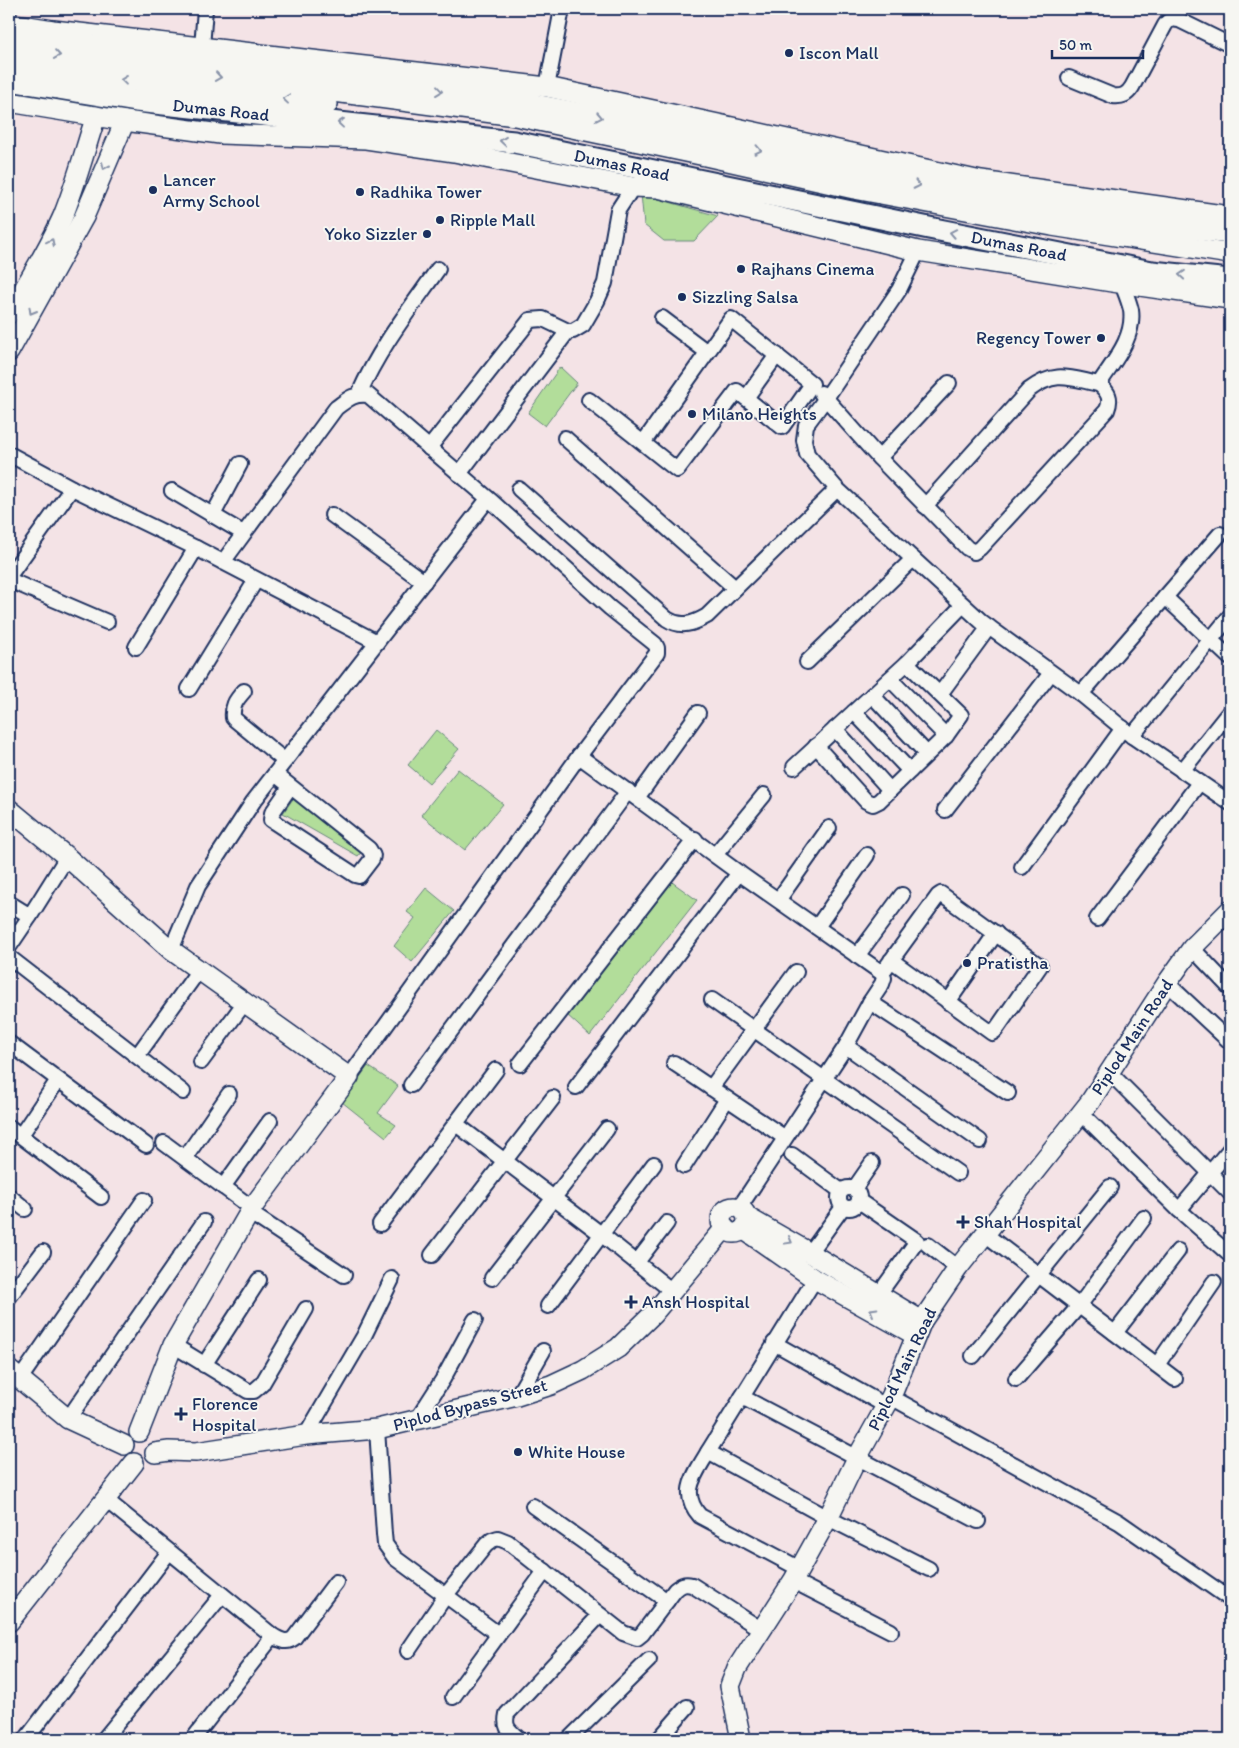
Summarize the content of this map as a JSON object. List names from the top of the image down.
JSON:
{
  "streets": {
    "main road": ["Dumas Road"],
    "street": ["Piplod Main Road", "Piplod Bypass Street"]
  },
  "places": {
    "other": [
      "Iscon Mall",
      "Lancer Army School",
      "Radhika Tower",
      "Ripple Mall",
      "Yoko Sizzler",
      "Rajhans Cinema",
      "Sizzling Salsa",
      "Regency Tower",
      "Milano Heights",
      "Pratistha",
      "White House"
    ],
    "health": ["Shah Hospital", "Ansh Hospital", "Florence Hospital"]
  },
  "scale_bar": "50 m"
}
